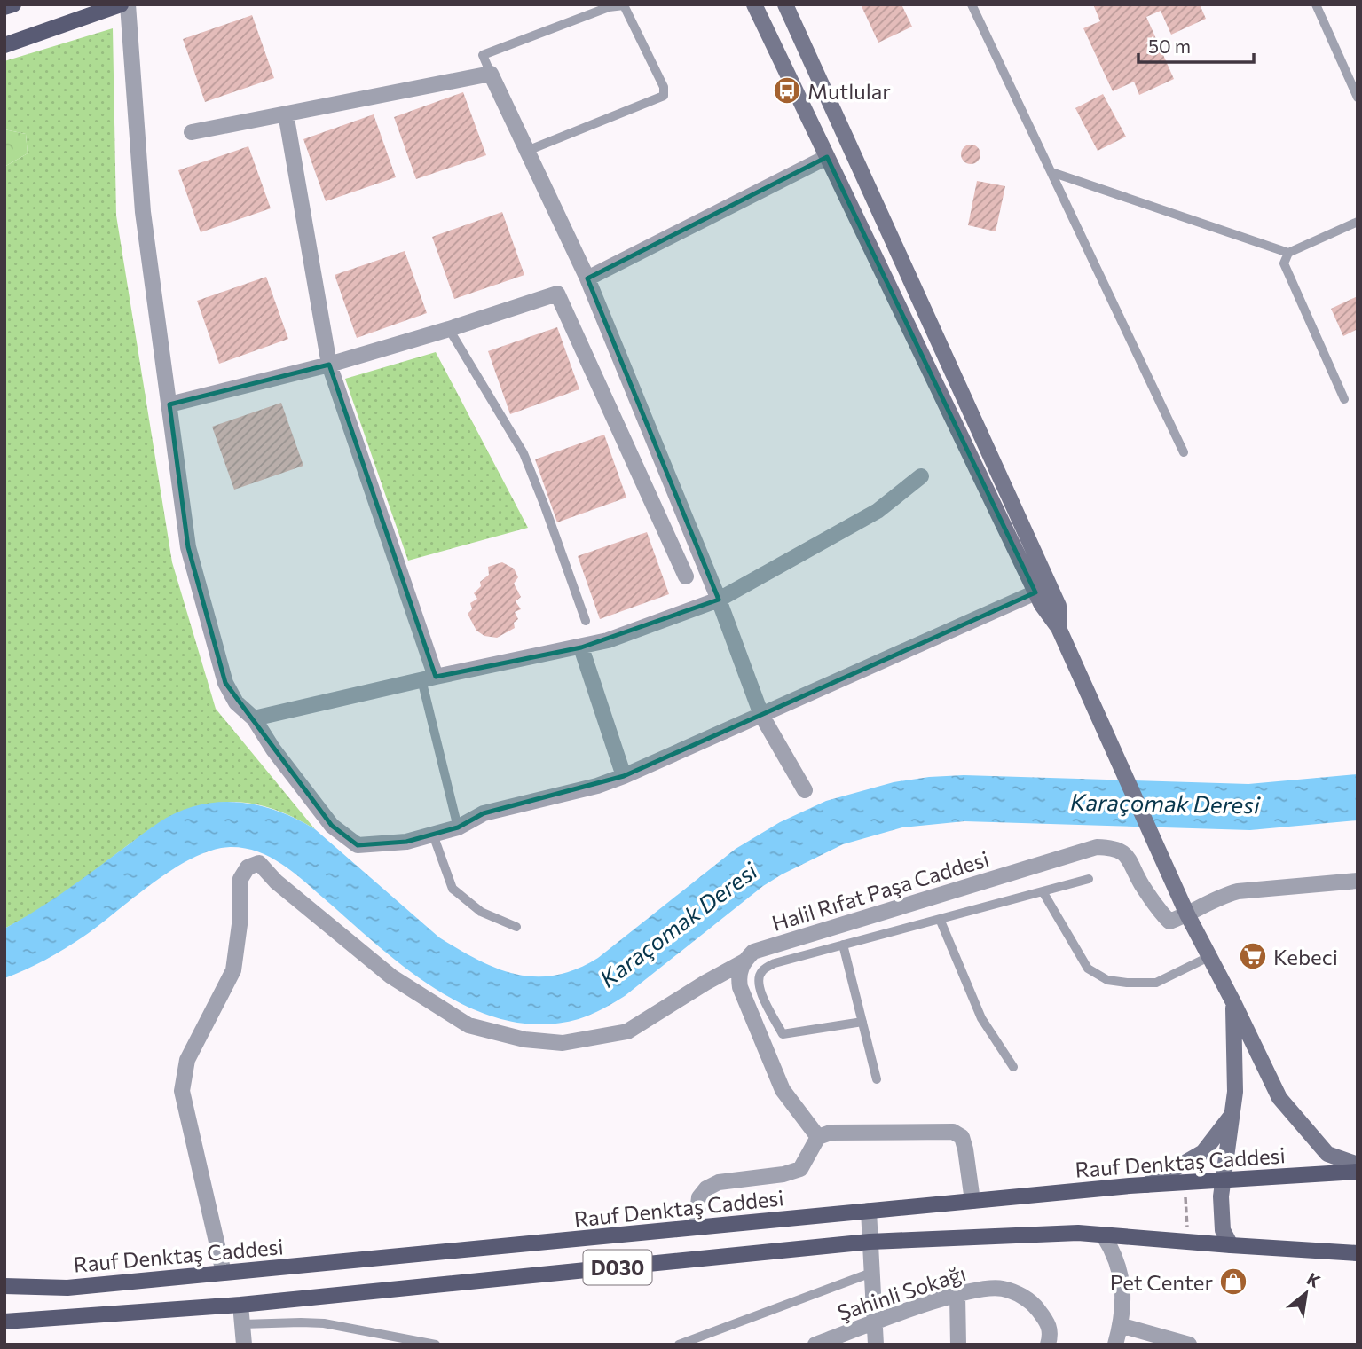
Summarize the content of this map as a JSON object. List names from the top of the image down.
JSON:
{
  "streets": {
    "main road": ["Rauf Denktaş Caddesi", "D030"],
    "street": ["Halil Rıfat Paşa Caddesi", "Şahinli Sokağı"]
  },
  "water": ["Karaçomak Deresi"],
  "places": {
    "bus stop": ["Mutlular"],
    "supermarket": ["Kebeci"],
    "shop": ["Pet Center"]
  },
  "scale_bar": "50 m",
  "north": "top right"
}
